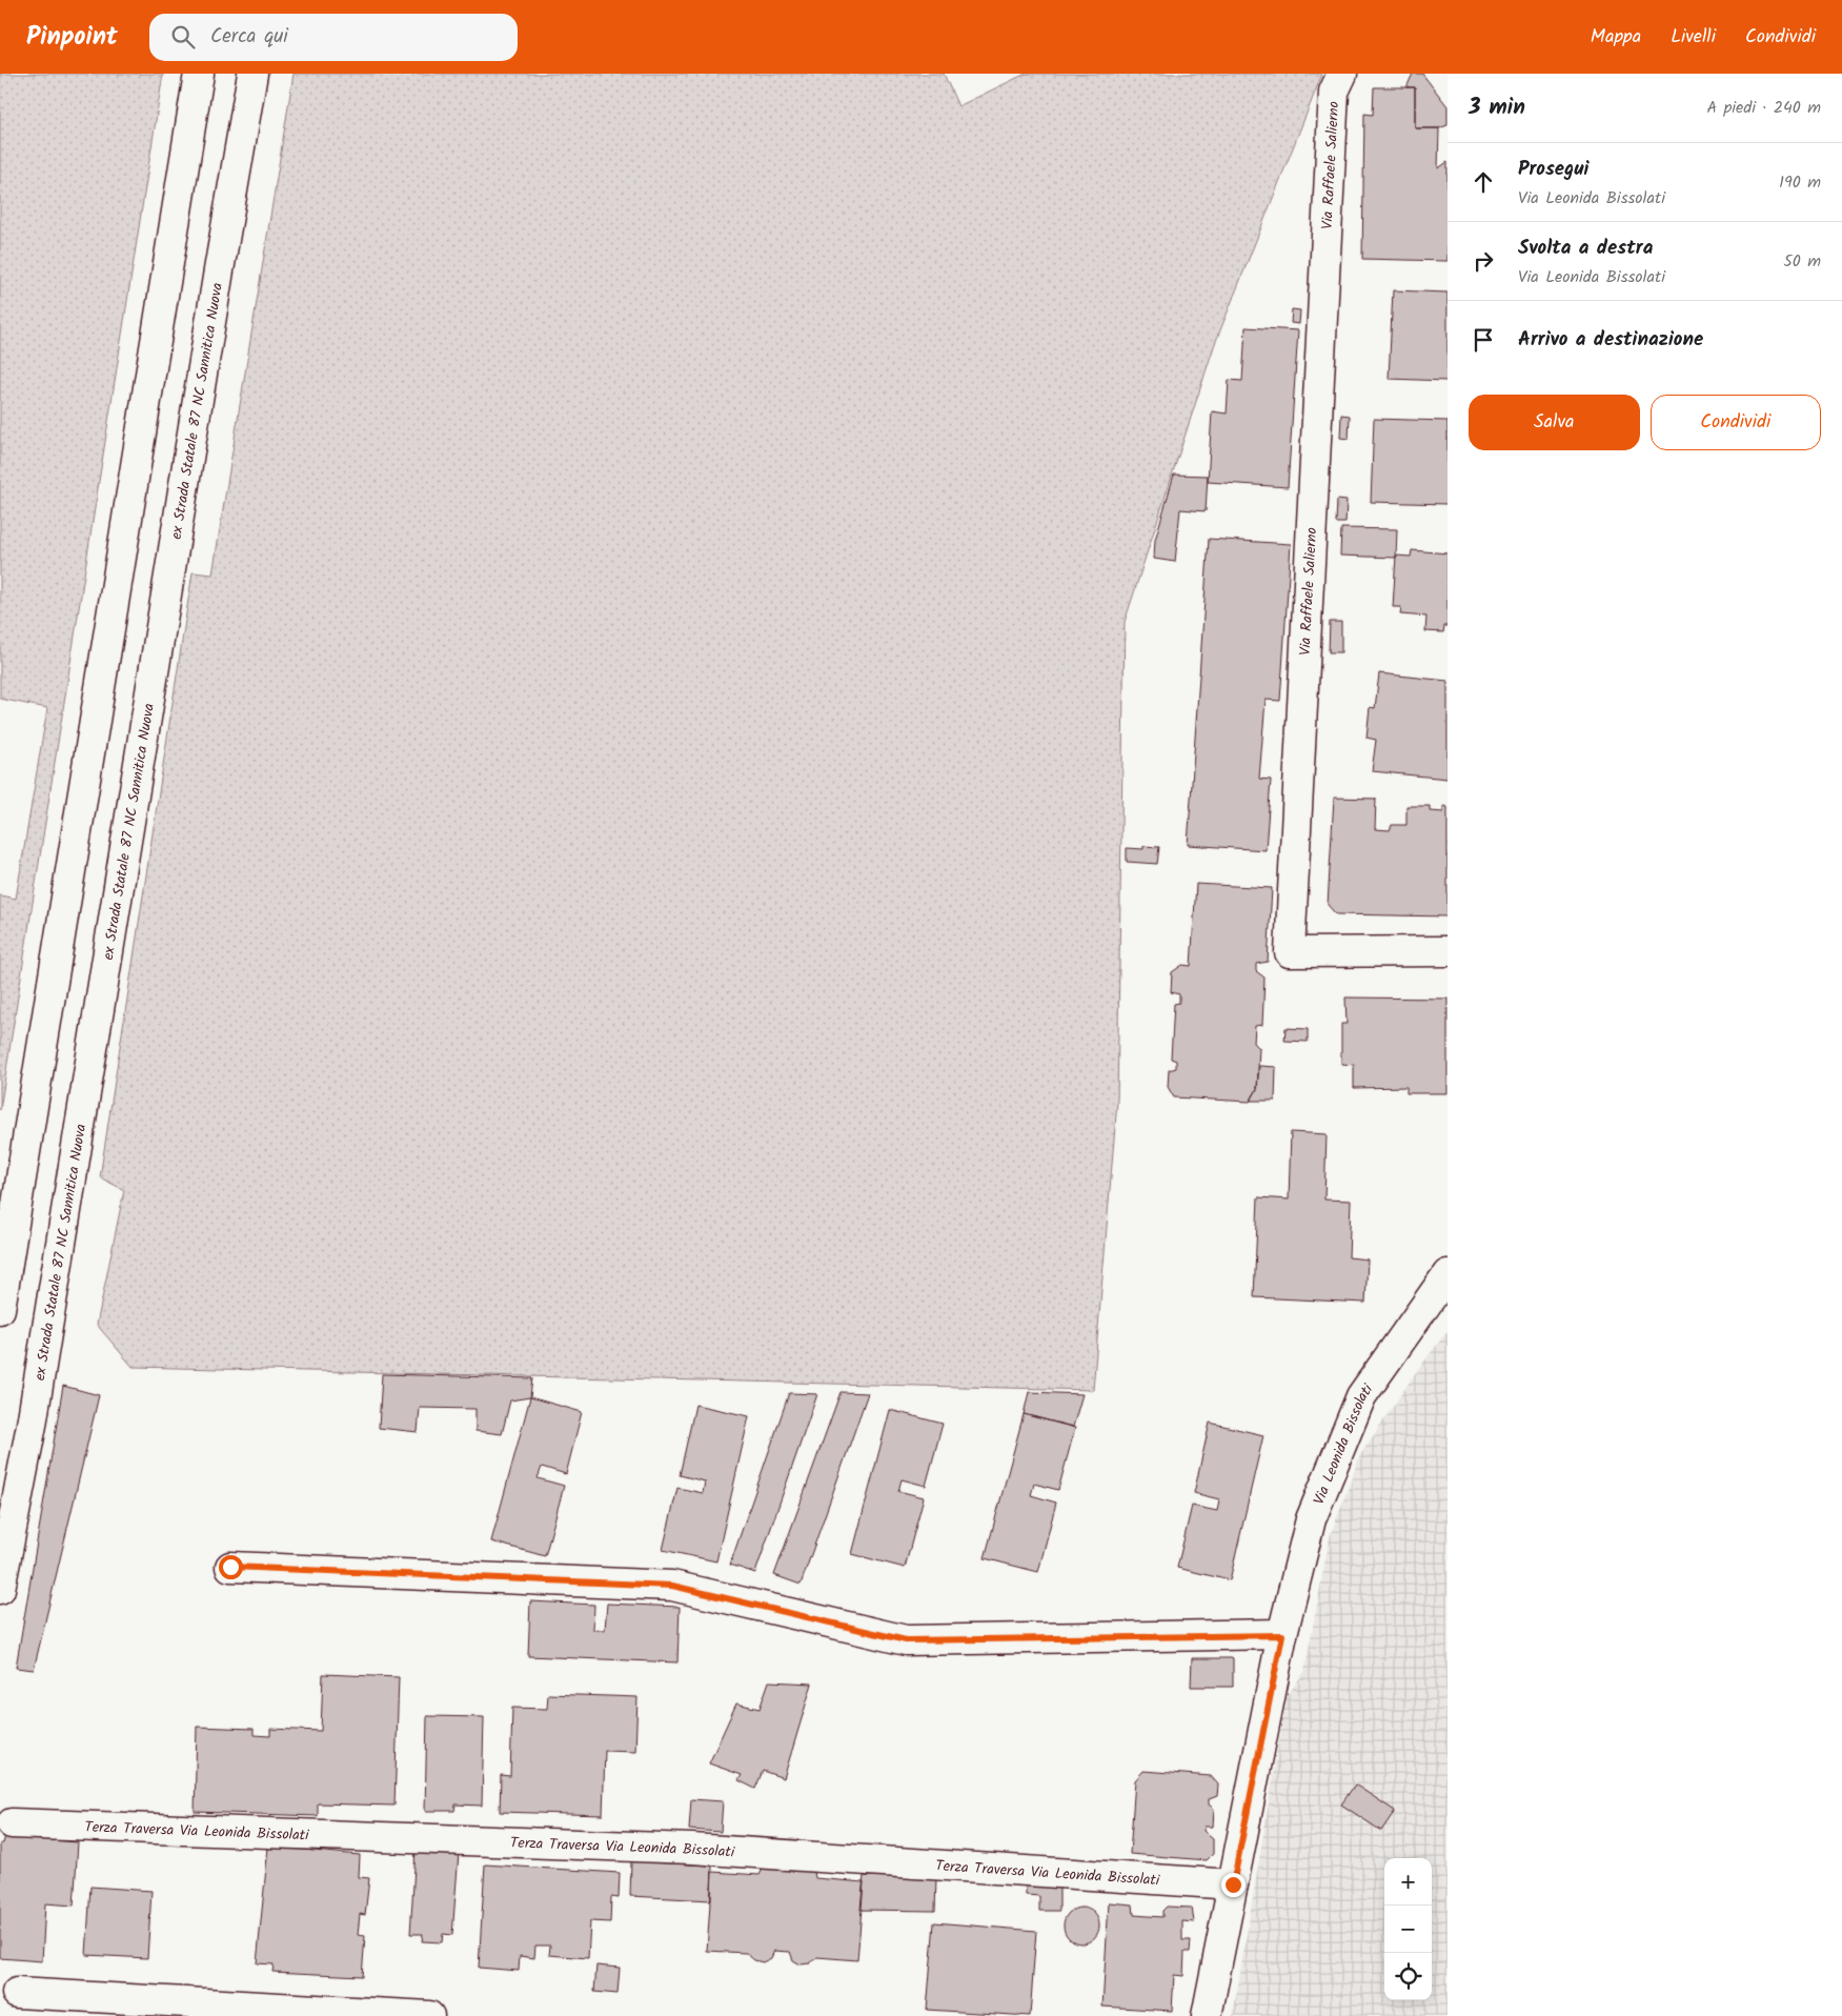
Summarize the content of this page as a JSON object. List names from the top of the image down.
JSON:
{
  "streets": {
    "main road": [
      "Via Raffaele Salierno",
      "ex Strada Statale 87 NC Sannitica Nuova",
      "Via Leonida Bissolati",
      "Terza Traversa Via Leonida Bissolati"
    ]
  },
  "crossings": [
    ["Via Leonida Bissolati", "Terza Traversa Via Leonida Bissolati"]
  ],
  "page": {
    "header": "Pinpoint",
    "search": "Cerca qui",
    "nav": ["Mappa", "Livelli", "Condividi"],
    "heading": ["3 min", "A piedi · 240 m"],
    "list": [
      ["Prosegui", "Via Leonida Bissolati", "190 m"],
      ["Svolta a destra", "Via Leonida Bissolati", "50 m"],
      "Arrivo a destinazione"
    ],
    "buttons": ["Salva", "Condividi"],
    "map_buttons": ["+", "−"]
  }
}
